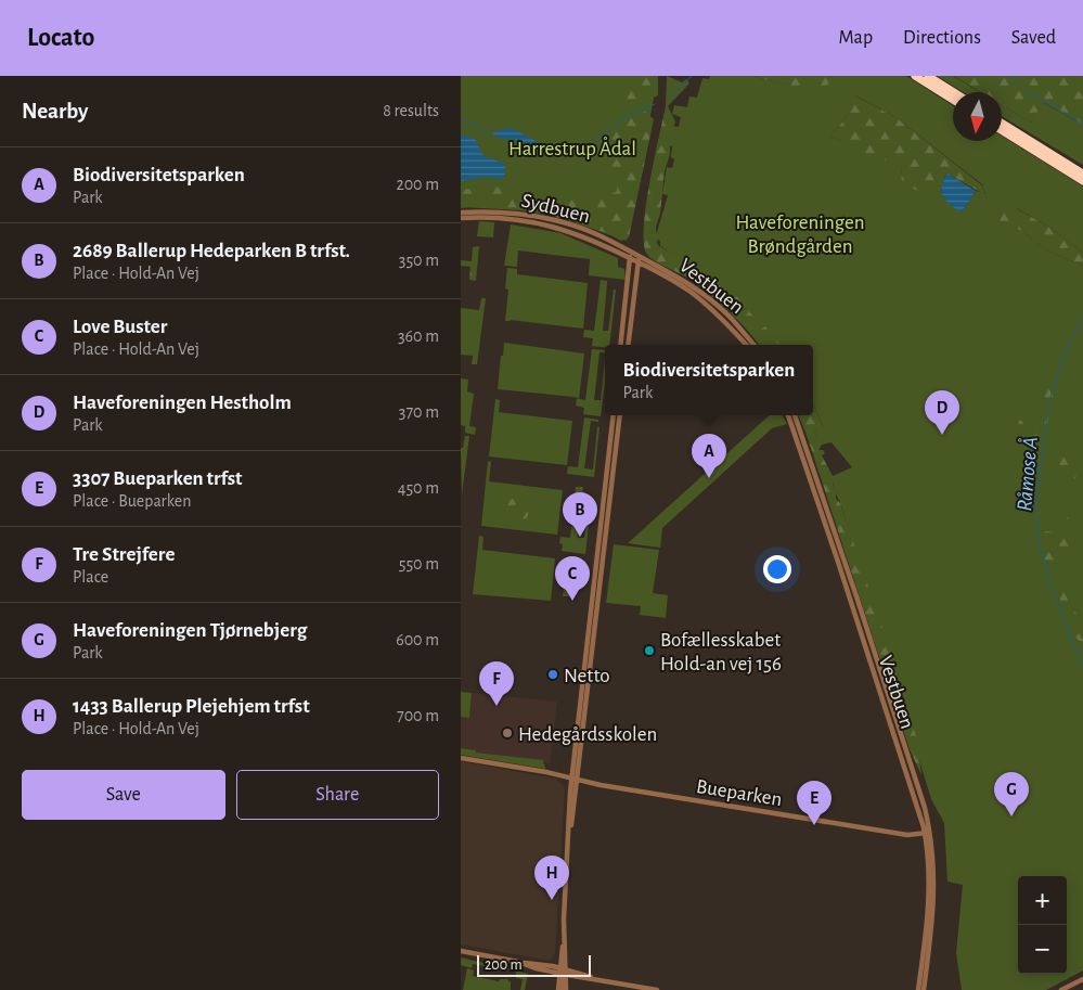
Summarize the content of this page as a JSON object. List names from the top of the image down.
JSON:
{
  "streets": {
    "street": ["Sydbuen", "Vestbuen", "Bueparken"]
  },
  "crossings": [
    ["Sydbuen", "Vestbuen"],
    ["Vestbuen", "Bueparken"]
  ],
  "water": ["Råmose Å"],
  "parks": ["Harrestrup Ådal", "Haveforeningen Brøndgården"],
  "places": ["Bofællesskabet Hold-an vej 156", "Netto", "Hedegårdsskolen"],
  "scale_bar": "200 m",
  "north": "bottom",
  "page": {
    "header": "Locato",
    "nav": ["Map", "Directions", "Saved"],
    "heading": ["Nearby", "8 results"],
    "list": [
      {
        "mark": "A",
        "name": "Biodiversitetsparken",
        "note": "Park",
        "value": "200 m"
      },
      {
        "mark": "B",
        "name": "2689 Ballerup Hedeparken B trfst.",
        "note": "Place · Hold-An Vej",
        "value": "350 m"
      },
      {
        "mark": "C",
        "name": "Love Buster",
        "note": "Place · Hold-An Vej",
        "value": "360 m"
      },
      {
        "mark": "D",
        "name": "Haveforeningen Hestholm",
        "note": "Park",
        "value": "370 m"
      },
      {
        "mark": "E",
        "name": "3307 Bueparken trfst",
        "note": "Place · Bueparken",
        "value": "450 m"
      },
      {
        "mark": "F",
        "name": "Tre Strejfere",
        "note": "Place",
        "value": "550 m"
      },
      {
        "mark": "G",
        "name": "Haveforeningen Tjørnebjerg",
        "note": "Park",
        "value": "600 m"
      },
      {
        "mark": "H",
        "name": "1433 Ballerup Plejehjem trfst",
        "note": "Place · Hold-An Vej",
        "value": "700 m"
      }
    ],
    "popup": ["Biodiversitetsparken", "Park"],
    "pins": [
      "D",
      "A",
      "B",
      "C",
      "F",
      "G",
      "E",
      "H"
    ],
    "buttons": ["Save", "Share"],
    "map_buttons": ["+", "−"],
    "scale": "200 m"
  }
}
